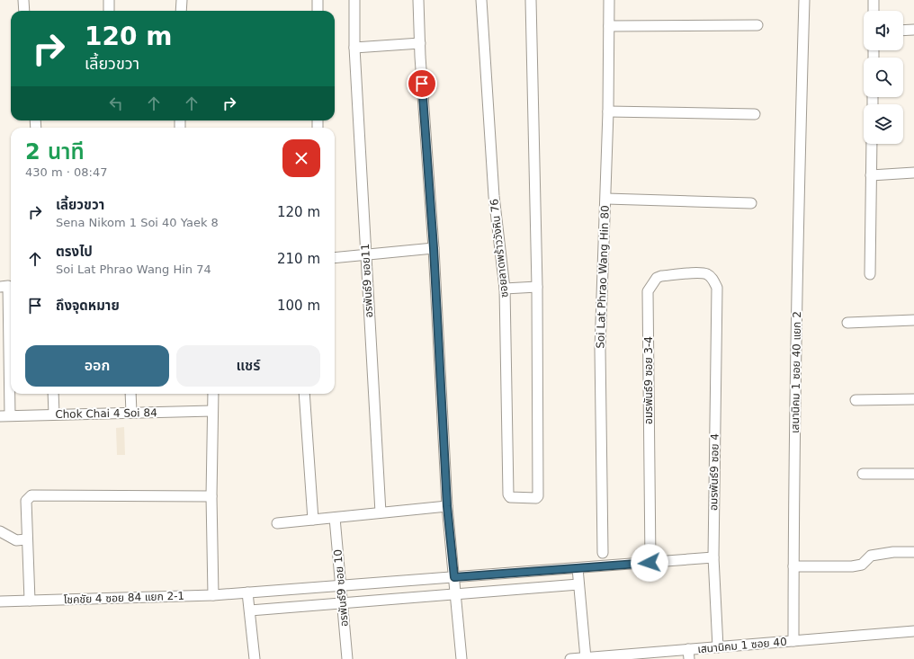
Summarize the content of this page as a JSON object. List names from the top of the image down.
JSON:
{
  "streets": {
    "street": [
      "ซอยลาดพร้าววังหิน 76",
      "Soi Lat Phrao Wang Hin 80",
      "อรพันธ์9 ซอย11",
      "เสนานิคม 1 ซอย 40 แยก 2",
      "อมรพันธ์9 ซอย 3-4",
      "Chok Chai 4 Soi 84",
      "อมรพันธ์9 ซอย 4",
      "อรพันธ์9 ซอย 10",
      "โชคชัย 4 ซอย 84 แยก 2-1",
      "เสนานิคม 1 ซอย 40"
    ]
  },
  "crossings": [
    ["เสนานิคม 1 ซอย 40 แยก 2", "เสนานิคม 1 ซอย 40"],
    ["อมรพันธ์9 ซอย 3-4", "อมรพันธ์9 ซอย 4"],
    ["อมรพันธ์9 ซอย 3-4", "โชคชัย 4 ซอย 84 แยก 2-1"],
    ["อมรพันธ์9 ซอย 4", "โชคชัย 4 ซอย 84 แยก 2-1"],
    ["อมรพันธ์9 ซอย 4", "เสนานิคม 1 ซอย 40"],
    ["อรพันธ์9 ซอย 10", "โชคชัย 4 ซอย 84 แยก 2-1"]
  ],
  "page": {
    "turn": ["120 m", "เลี้ยวขวา"],
    "heading": ["2 นาที", "430 m · 08:47"],
    "list": [
      {
        "name": "เลี้ยวขวา",
        "note": "Sena Nikom 1 Soi 40 Yaek 8",
        "value": "120 m"
      },
      {
        "name": "ตรงไป",
        "note": "Soi Lat Phrao Wang Hin 74",
        "value": "210 m"
      },
      {
        "name": "ถึงจุดหมาย",
        "value": "100 m"
      }
    ],
    "buttons": ["ออก", "แชร์"]
  }
}
